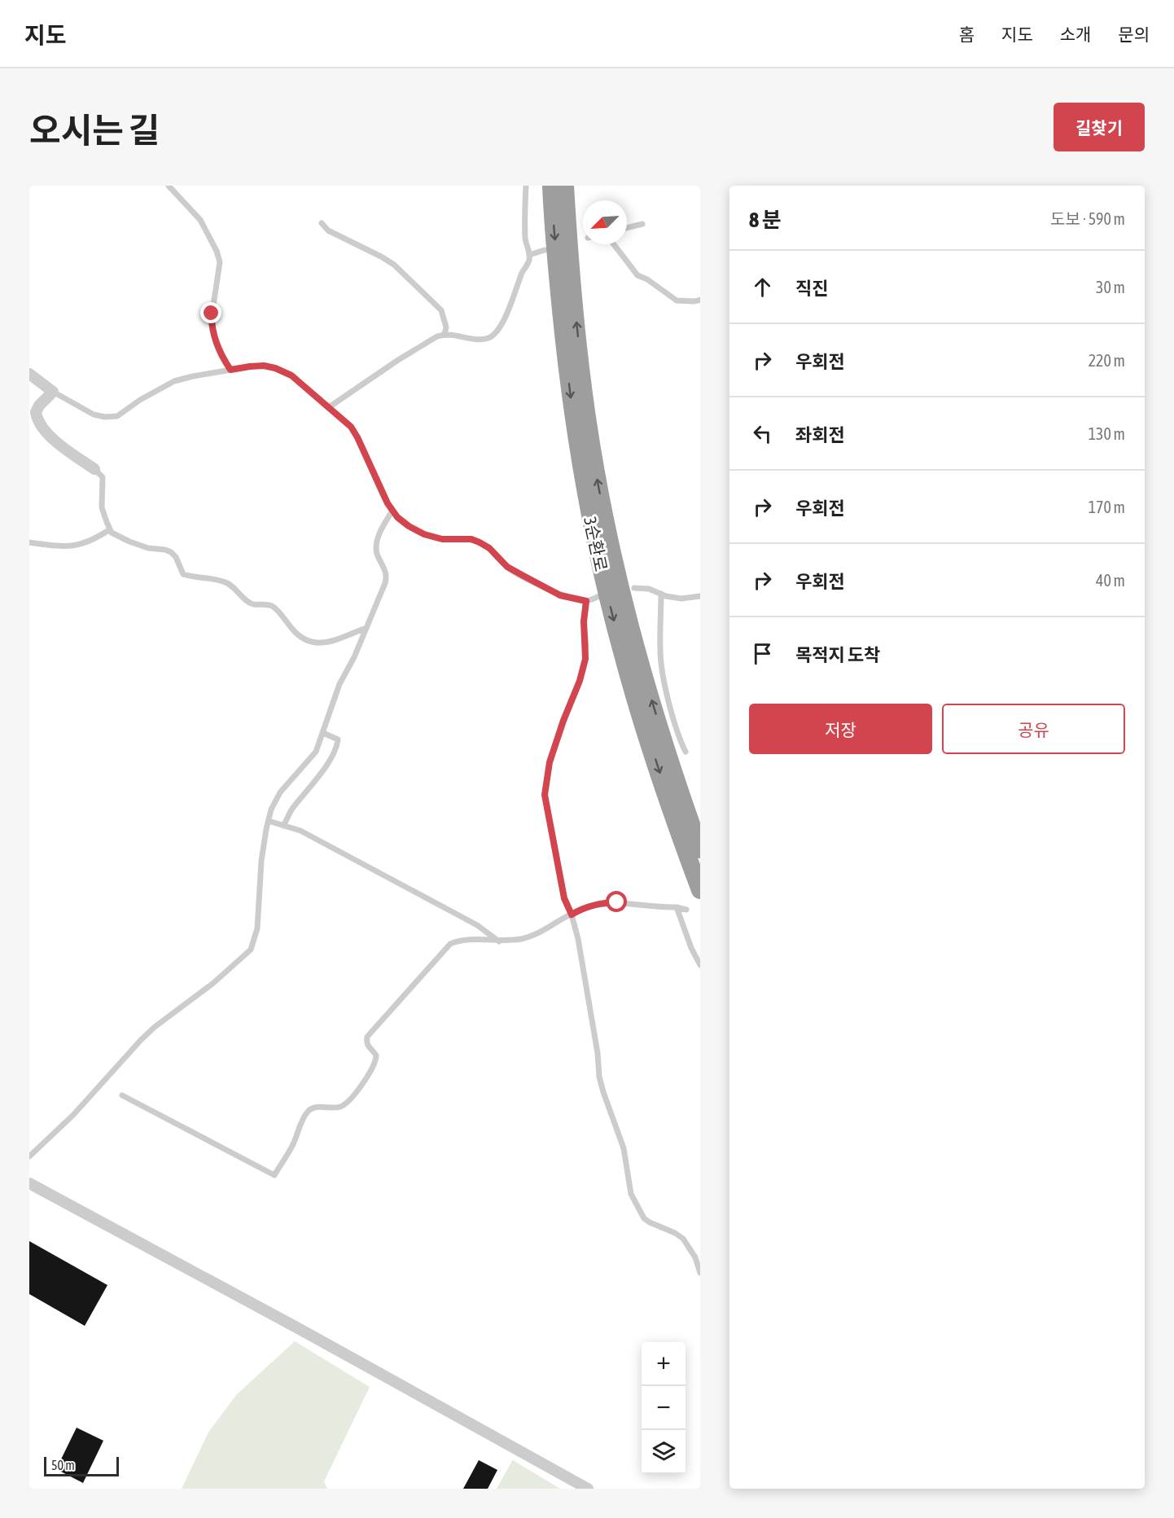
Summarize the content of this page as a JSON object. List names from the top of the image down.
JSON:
{
  "streets": {
    "highway": ["3순환로"]
  },
  "scale_bar": "50 m",
  "north": "bottom left",
  "page": {
    "header": "지도",
    "nav": [
      "홈",
      "지도",
      "소개",
      "문의"
    ],
    "title": "오시는 길",
    "buttons": [
      "길찾기",
      ["저장", "공유"]
    ],
    "heading": ["8 분", "도보 · 590 m"],
    "list": [
      ["직진", "30 m"],
      ["우회전", "220 m"],
      ["좌회전", "130 m"],
      ["우회전", "170 m"],
      ["우회전", "40 m"],
      "목적지 도착"
    ],
    "map_buttons": ["+", "−"],
    "scale": "50 m"
  }
}
